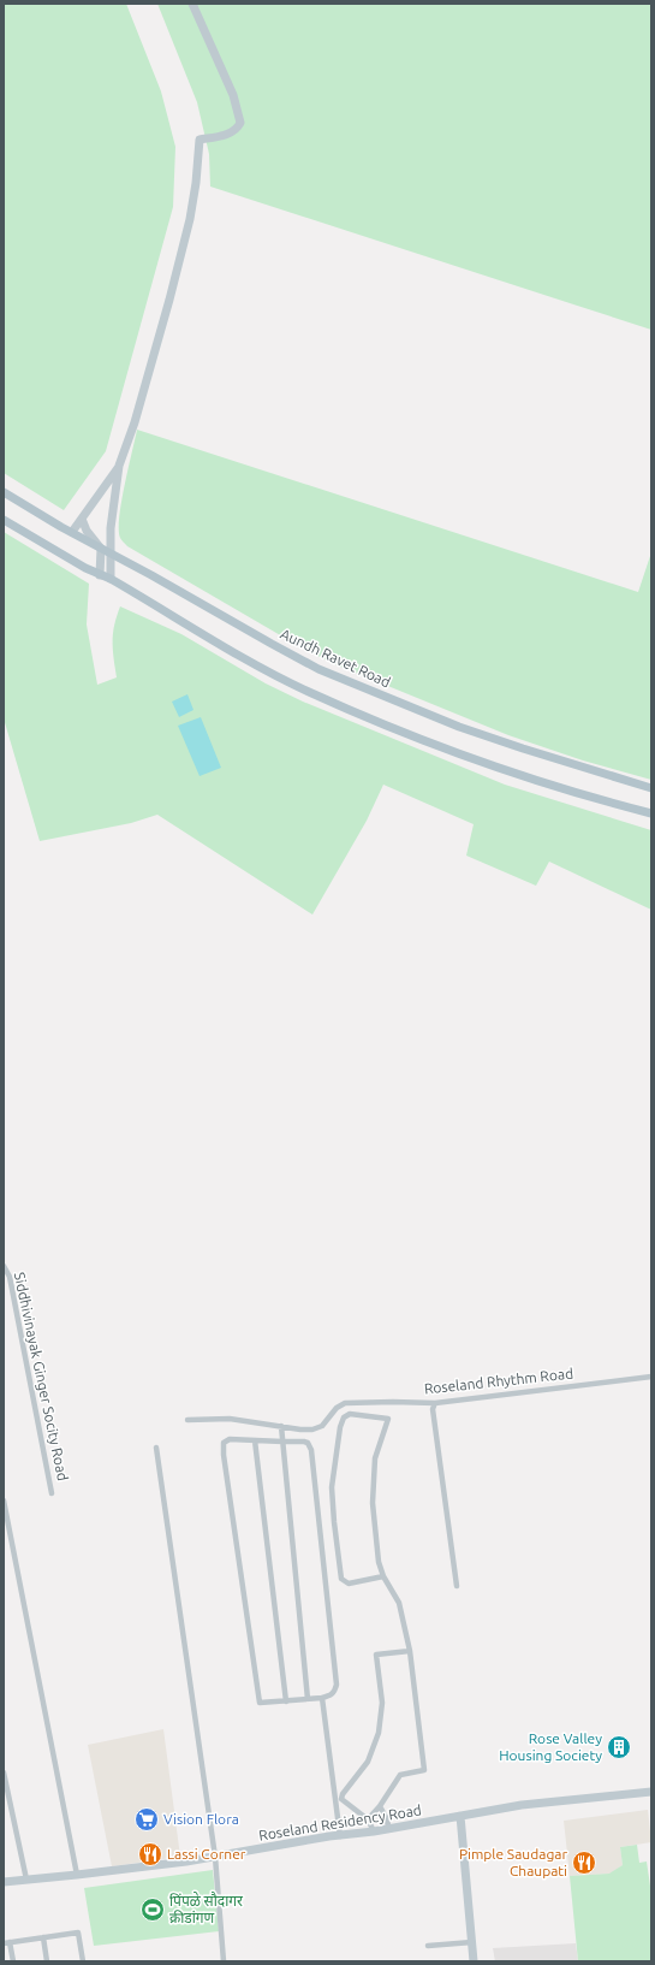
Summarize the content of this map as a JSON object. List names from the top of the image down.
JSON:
{
  "streets": {
    "main road": ["Aundh Ravet Road"],
    "street": ["Siddhivinayak Ginger Socity Road", "Roseland Rhythm Road", "Roseland Residency Road"]
  },
  "places": {
    "building": ["Rose Valley Housing Society"],
    "supermarket": ["Vision Flora"],
    "restaurant": ["Lassi Corner", "Pimple Saudagar Chaupati"],
    "sports": ["पिंपळे सौदागर क्रीडांगण"]
  }
}
